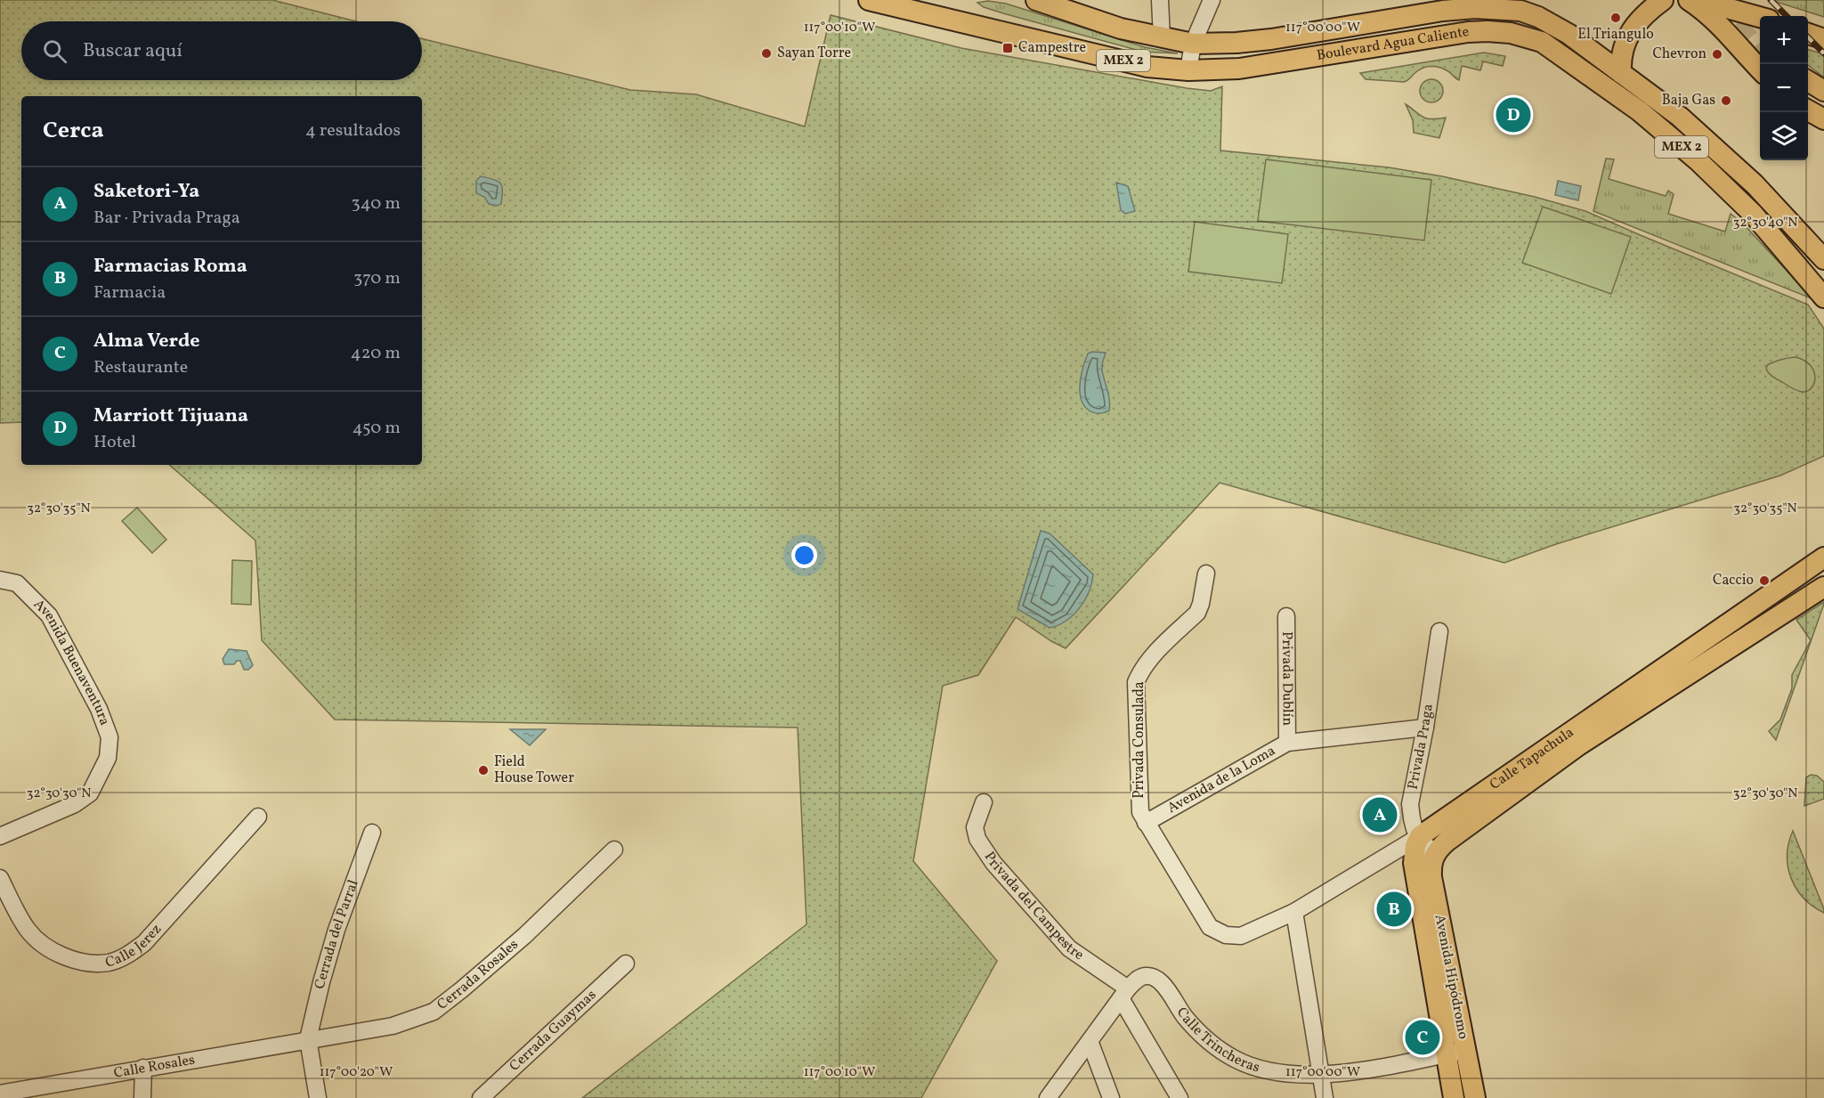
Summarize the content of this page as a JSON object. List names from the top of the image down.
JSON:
{
  "streets": {
    "main road": [
      "Boulevard Agua Caliente",
      "MEX 2",
      "Calle Tapachula",
      "Avenida Hipódromo"
    ],
    "street": [
      "Avenida Buenaventura",
      "Privada Dublín",
      "Privada Consulada",
      "Privada Praga",
      "Avenida de la Loma",
      "Privada del Campestre",
      "Cerrada del Parral",
      "Calle Jerez",
      "Cerrada Rosales",
      "Cerrada Guaymas",
      "Calle Trincheras",
      "Calle Rosales"
    ]
  },
  "crossings": [
    ["Privada Dublín", "Avenida de la Loma"],
    ["Privada Consulada", "Calle Tapachula"],
    ["Privada Consulada", "Avenida de la Loma"],
    ["Privada Praga", "Calle Tapachula"],
    ["Privada Praga", "Avenida de la Loma"],
    ["Privada Praga", "Avenida Hipódromo"],
    ["Calle Tapachula", "Avenida Hipódromo"],
    ["Privada del Campestre", "Calle Trincheras"],
    ["Cerrada del Parral", "Cerrada Rosales"],
    ["Cerrada del Parral", "Calle Rosales"],
    ["Cerrada Rosales", "Calle Rosales"],
    ["Avenida Hipódromo", "Calle Trincheras"]
  ],
  "places": {
    "other": [
      "El Triangulo",
      "Sayan Torre",
      "Chevron",
      "Baja Gas",
      "Caccio",
      "Field House Tower"
    ],
    "transit": ["Campestre"]
  },
  "page": {
    "map_buttons": ["+", "−"],
    "search": "Buscar aquí",
    "pins": [
      "D",
      "A",
      "B",
      "C"
    ],
    "heading": ["Cerca", "4 resultados"],
    "list": [
      {
        "mark": "A",
        "name": "Saketori-Ya",
        "note": "Bar · Privada Praga",
        "value": "340 m"
      },
      {
        "mark": "B",
        "name": "Farmacias Roma",
        "note": "Farmacia",
        "value": "370 m"
      },
      {
        "mark": "C",
        "name": "Alma Verde",
        "note": "Restaurante",
        "value": "420 m"
      },
      {
        "mark": "D",
        "name": "Marriott Tijuana",
        "note": "Hotel",
        "value": "450 m"
      }
    ]
  },
  "coordinates": [
    "117°00'10\"W",
    "117°00'00\"W",
    "32°30'40\"N",
    "32°30'35\"N",
    "32°30'30\"N",
    "117°00'20\"W"
  ]
}
